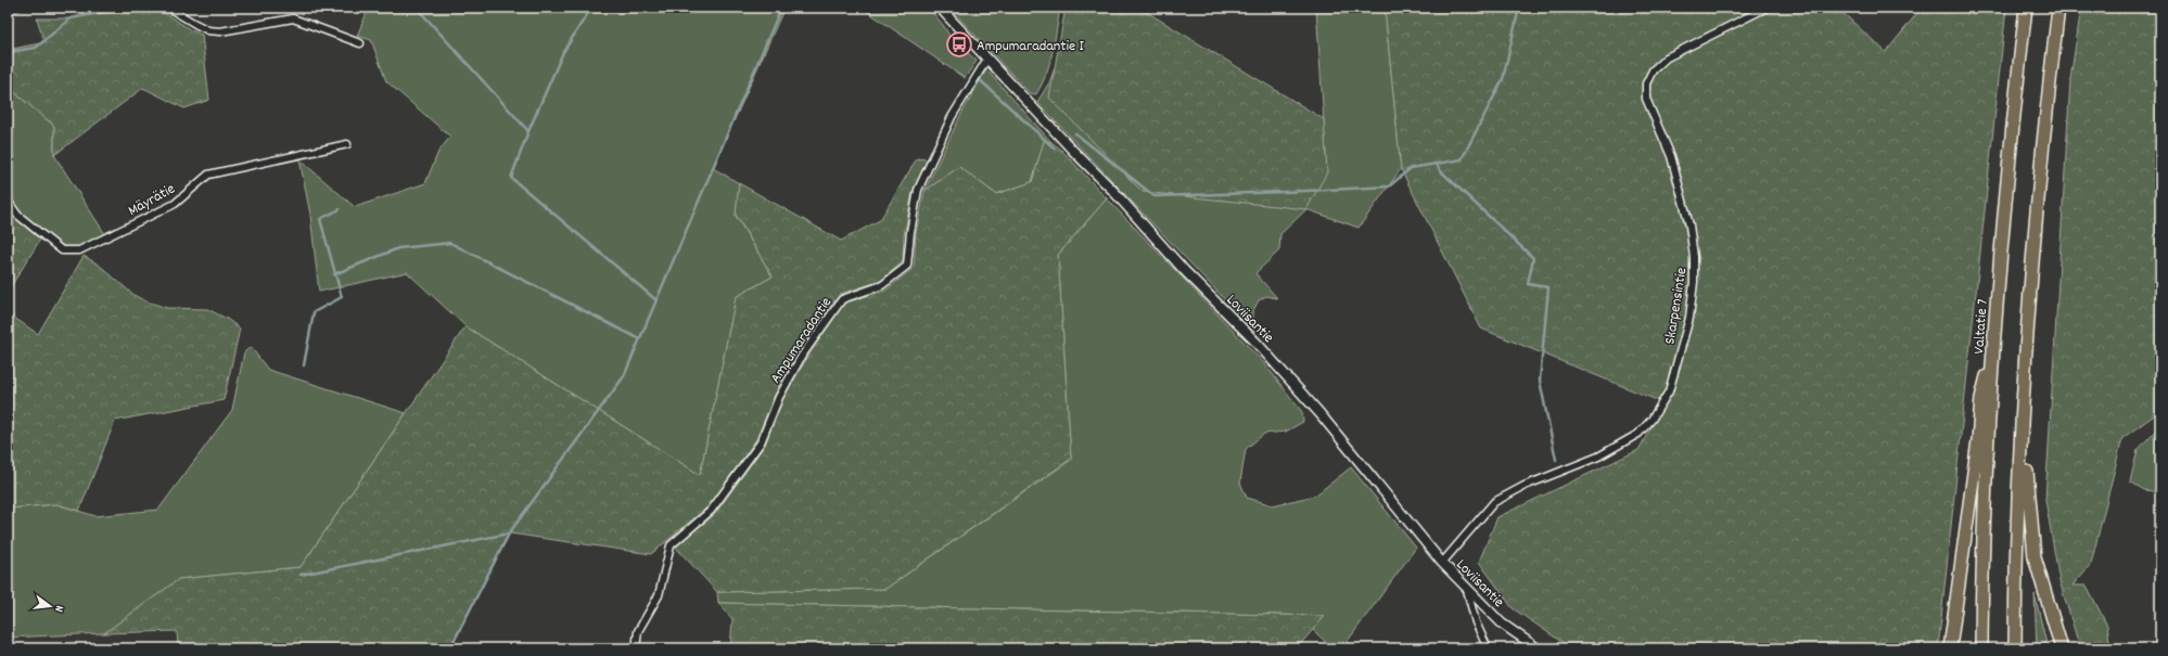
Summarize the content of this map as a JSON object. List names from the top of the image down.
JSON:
{
  "streets": {
    "highway": ["Valtatie 7"],
    "main road": ["Loviisantie"],
    "street": ["Mäyrätie", "Skarpensintie", "Ampumaradantie"]
  },
  "crossings": [
    ["Skarpensintie", "Loviisantie"],
    ["Loviisantie", "Ampumaradantie"]
  ],
  "places": {
    "bus stop": ["Ampumaradantie I"]
  },
  "north": "right"
}
